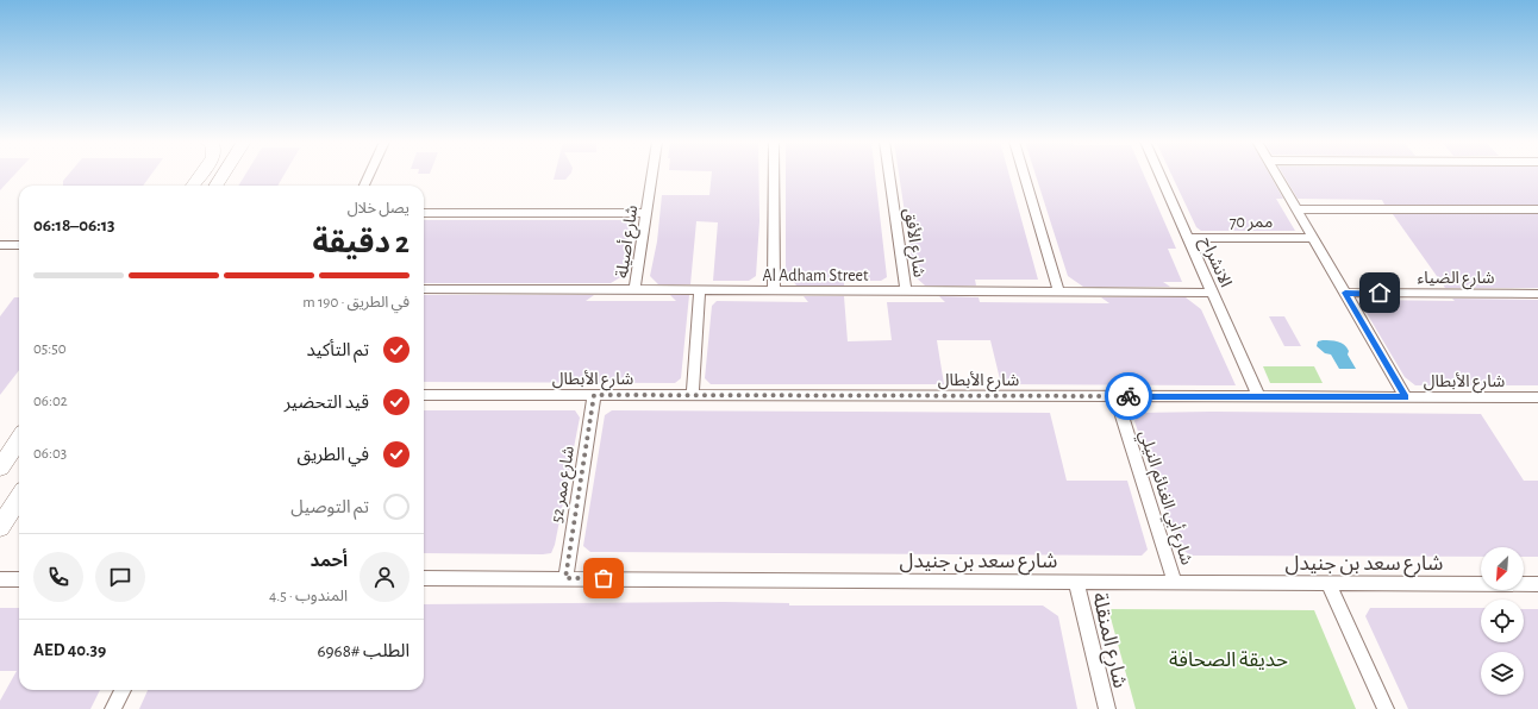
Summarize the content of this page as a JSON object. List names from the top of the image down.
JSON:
{
  "streets": {
    "street": [
      "ممر 70",
      "شارع أصيلة",
      "شارع الأفق",
      "الانشراح",
      "Al Adham Street",
      "شارع الضياء",
      "شارع الأبطال",
      "شارع ممر 52",
      "شارع أبي الغنائم النيلي",
      "شارع سعد بن جنيدل",
      "شارع المنقلة"
    ]
  },
  "crossings": [
    ["ممر 70", "الانشراح"],
    ["شارع أصيلة", "Al Adham Street"],
    ["شارع الأفق", "Al Adham Street"],
    ["الانشراح", "Al Adham Street"],
    ["الانشراح", "شارع الأبطال"],
    ["شارع الأبطال", "شارع ممر 52"],
    ["شارع الأبطال", "شارع أبي الغنائم النيلي"],
    ["شارع ممر 52", "شارع سعد بن جنيدل"],
    ["شارع أبي الغنائم النيلي", "شارع سعد بن جنيدل"],
    ["شارع سعد بن جنيدل", "شارع المنقلة"]
  ],
  "parks": ["حديقة الصحافة"],
  "north": "bottom left",
  "page": {
    "heading": ["2 دقيقة", "يصل خلال", "06:13–06:18"],
    "panel": [
      "أحمد",
      "المندوب · 4.5",
      "الطلب #6968",
      "AED 40.39"
    ],
    "bar": "في الطريق · 190 m",
    "list": [
      ["تم التأكيد", "05:50"],
      ["قيد التحضير", "06:02"],
      ["في الطريق", "06:03"],
      "تم التوصيل"
    ]
  }
}
